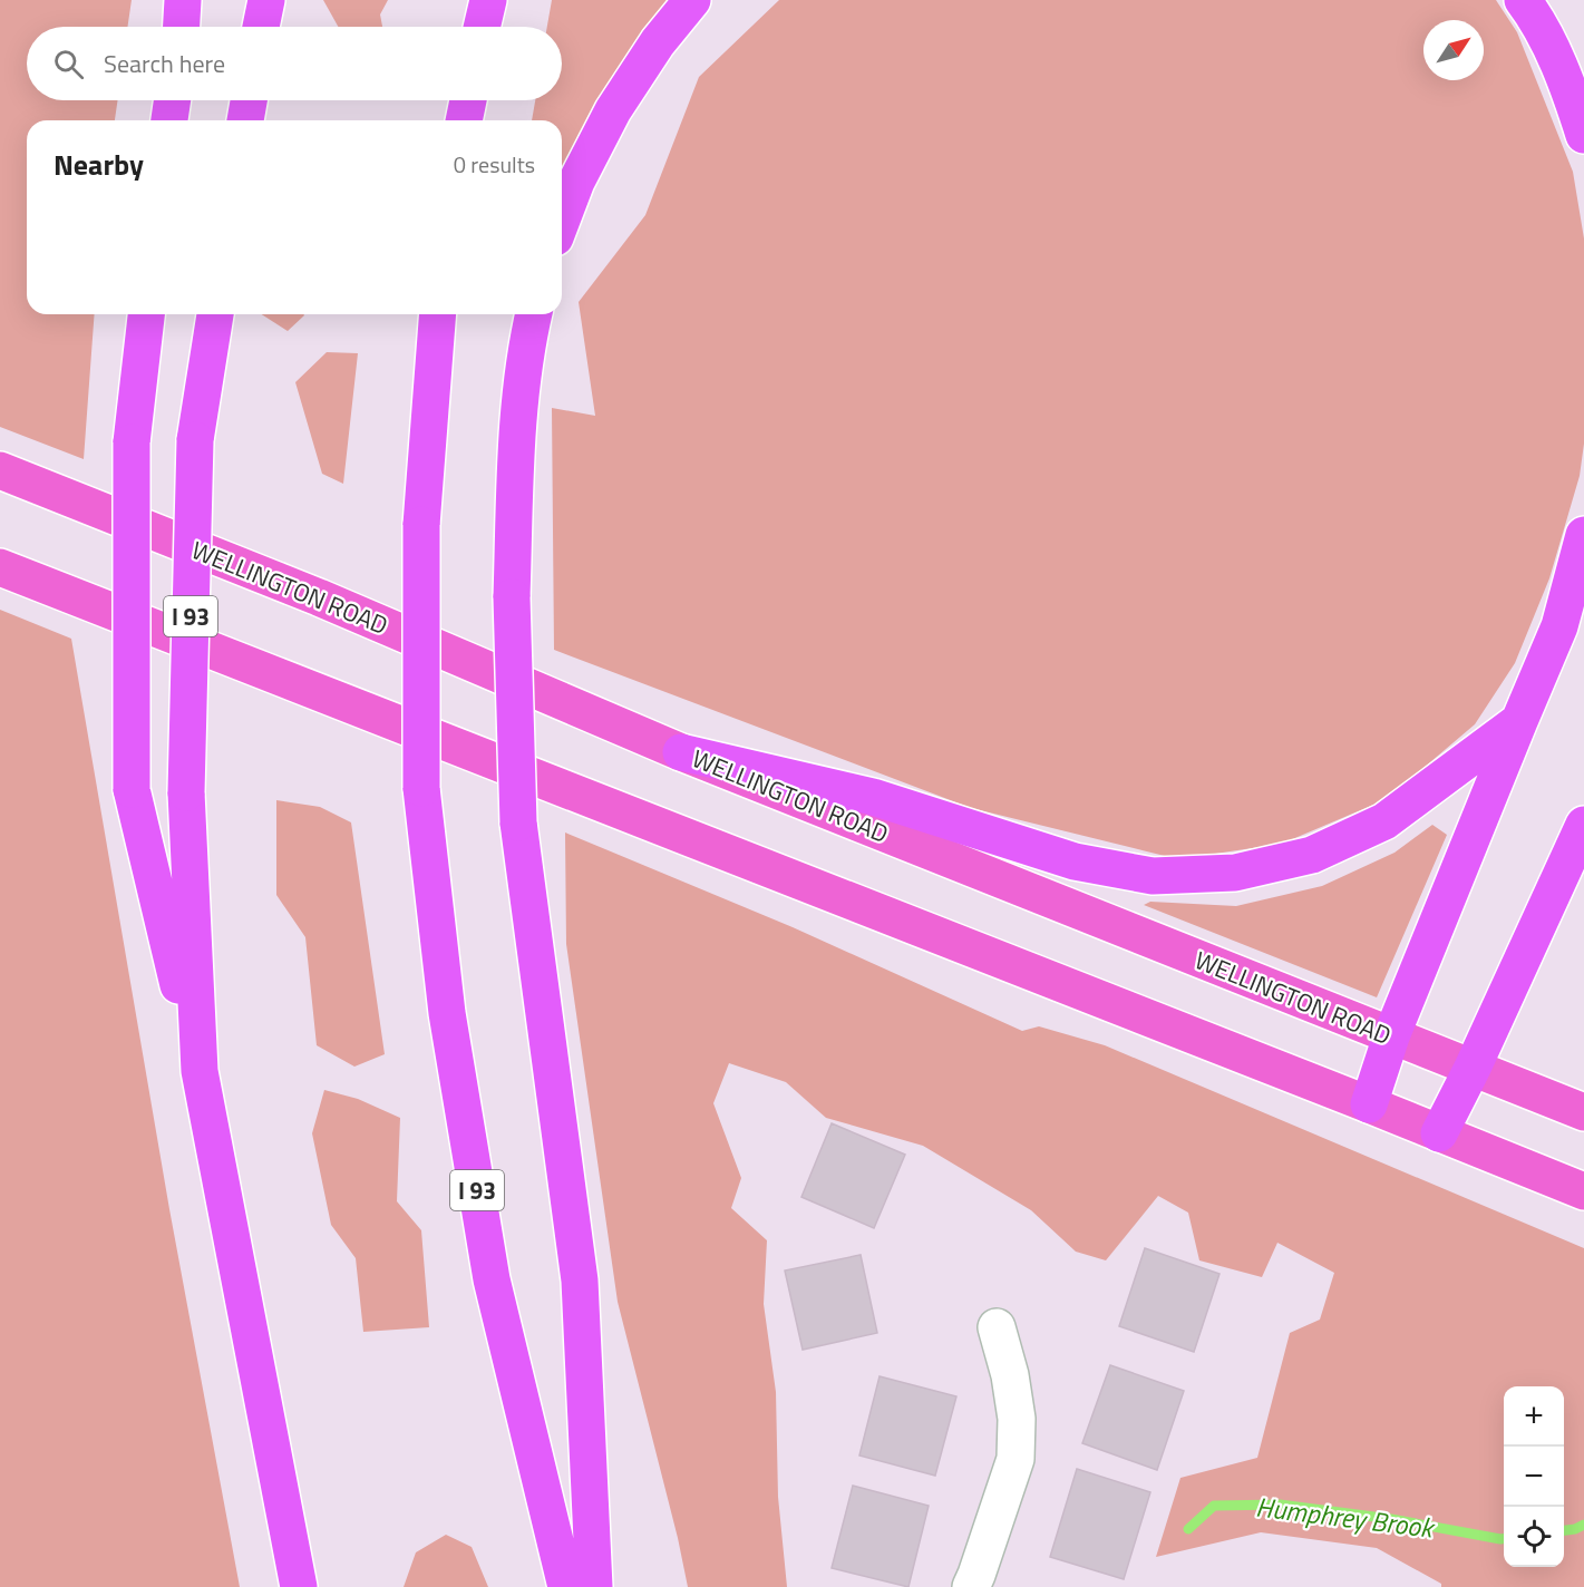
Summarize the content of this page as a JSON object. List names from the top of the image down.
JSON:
{
  "streets": {
    "highway": ["I 93"],
    "main road": ["WELLINGTON ROAD"]
  },
  "water": ["Humphrey Brook"],
  "north": "top right",
  "page": {
    "search": "Search here",
    "heading": ["Nearby", "0 results"],
    "map_buttons": ["+", "−"]
  }
}
